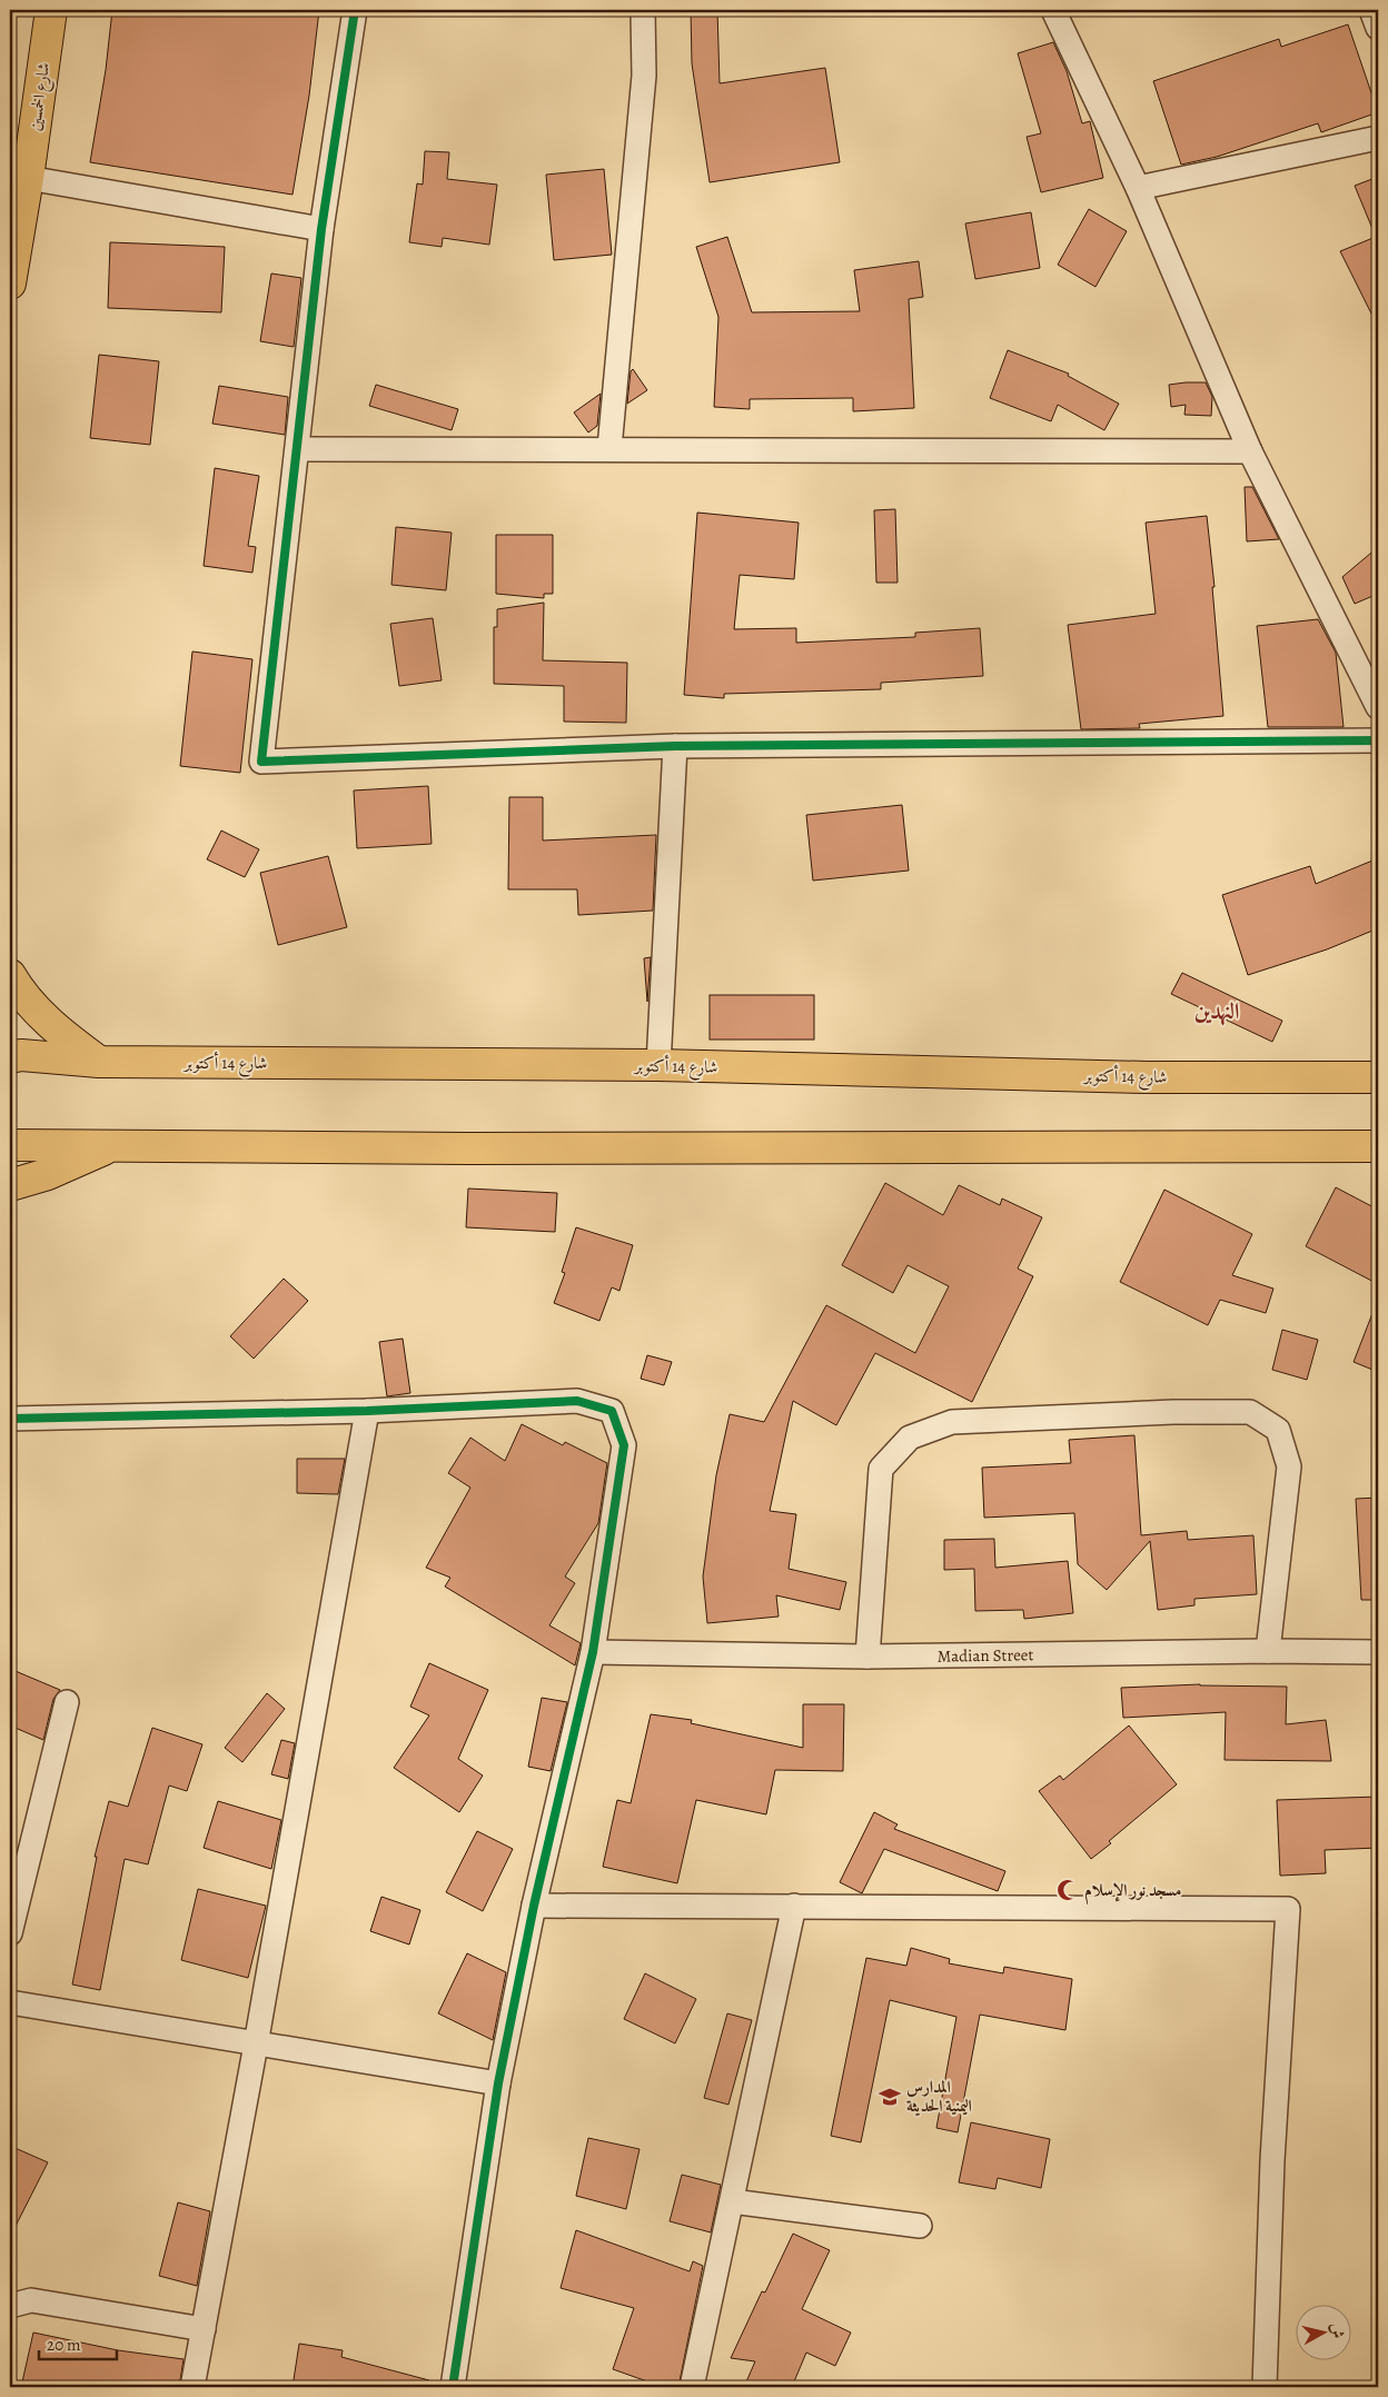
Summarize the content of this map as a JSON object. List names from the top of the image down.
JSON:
{
  "streets": {
    "main road": ["شارع الخمسين", "شارع 14 أكتوبر"],
    "street": ["Madian Street"]
  },
  "districts": ["النهدين"],
  "places": {
    "mosque": ["مسجد نور الإسلام"],
    "school or university": ["المدارس اليمنية الحديثة"]
  },
  "scale_bar": "20 m",
  "north": "right"
}
